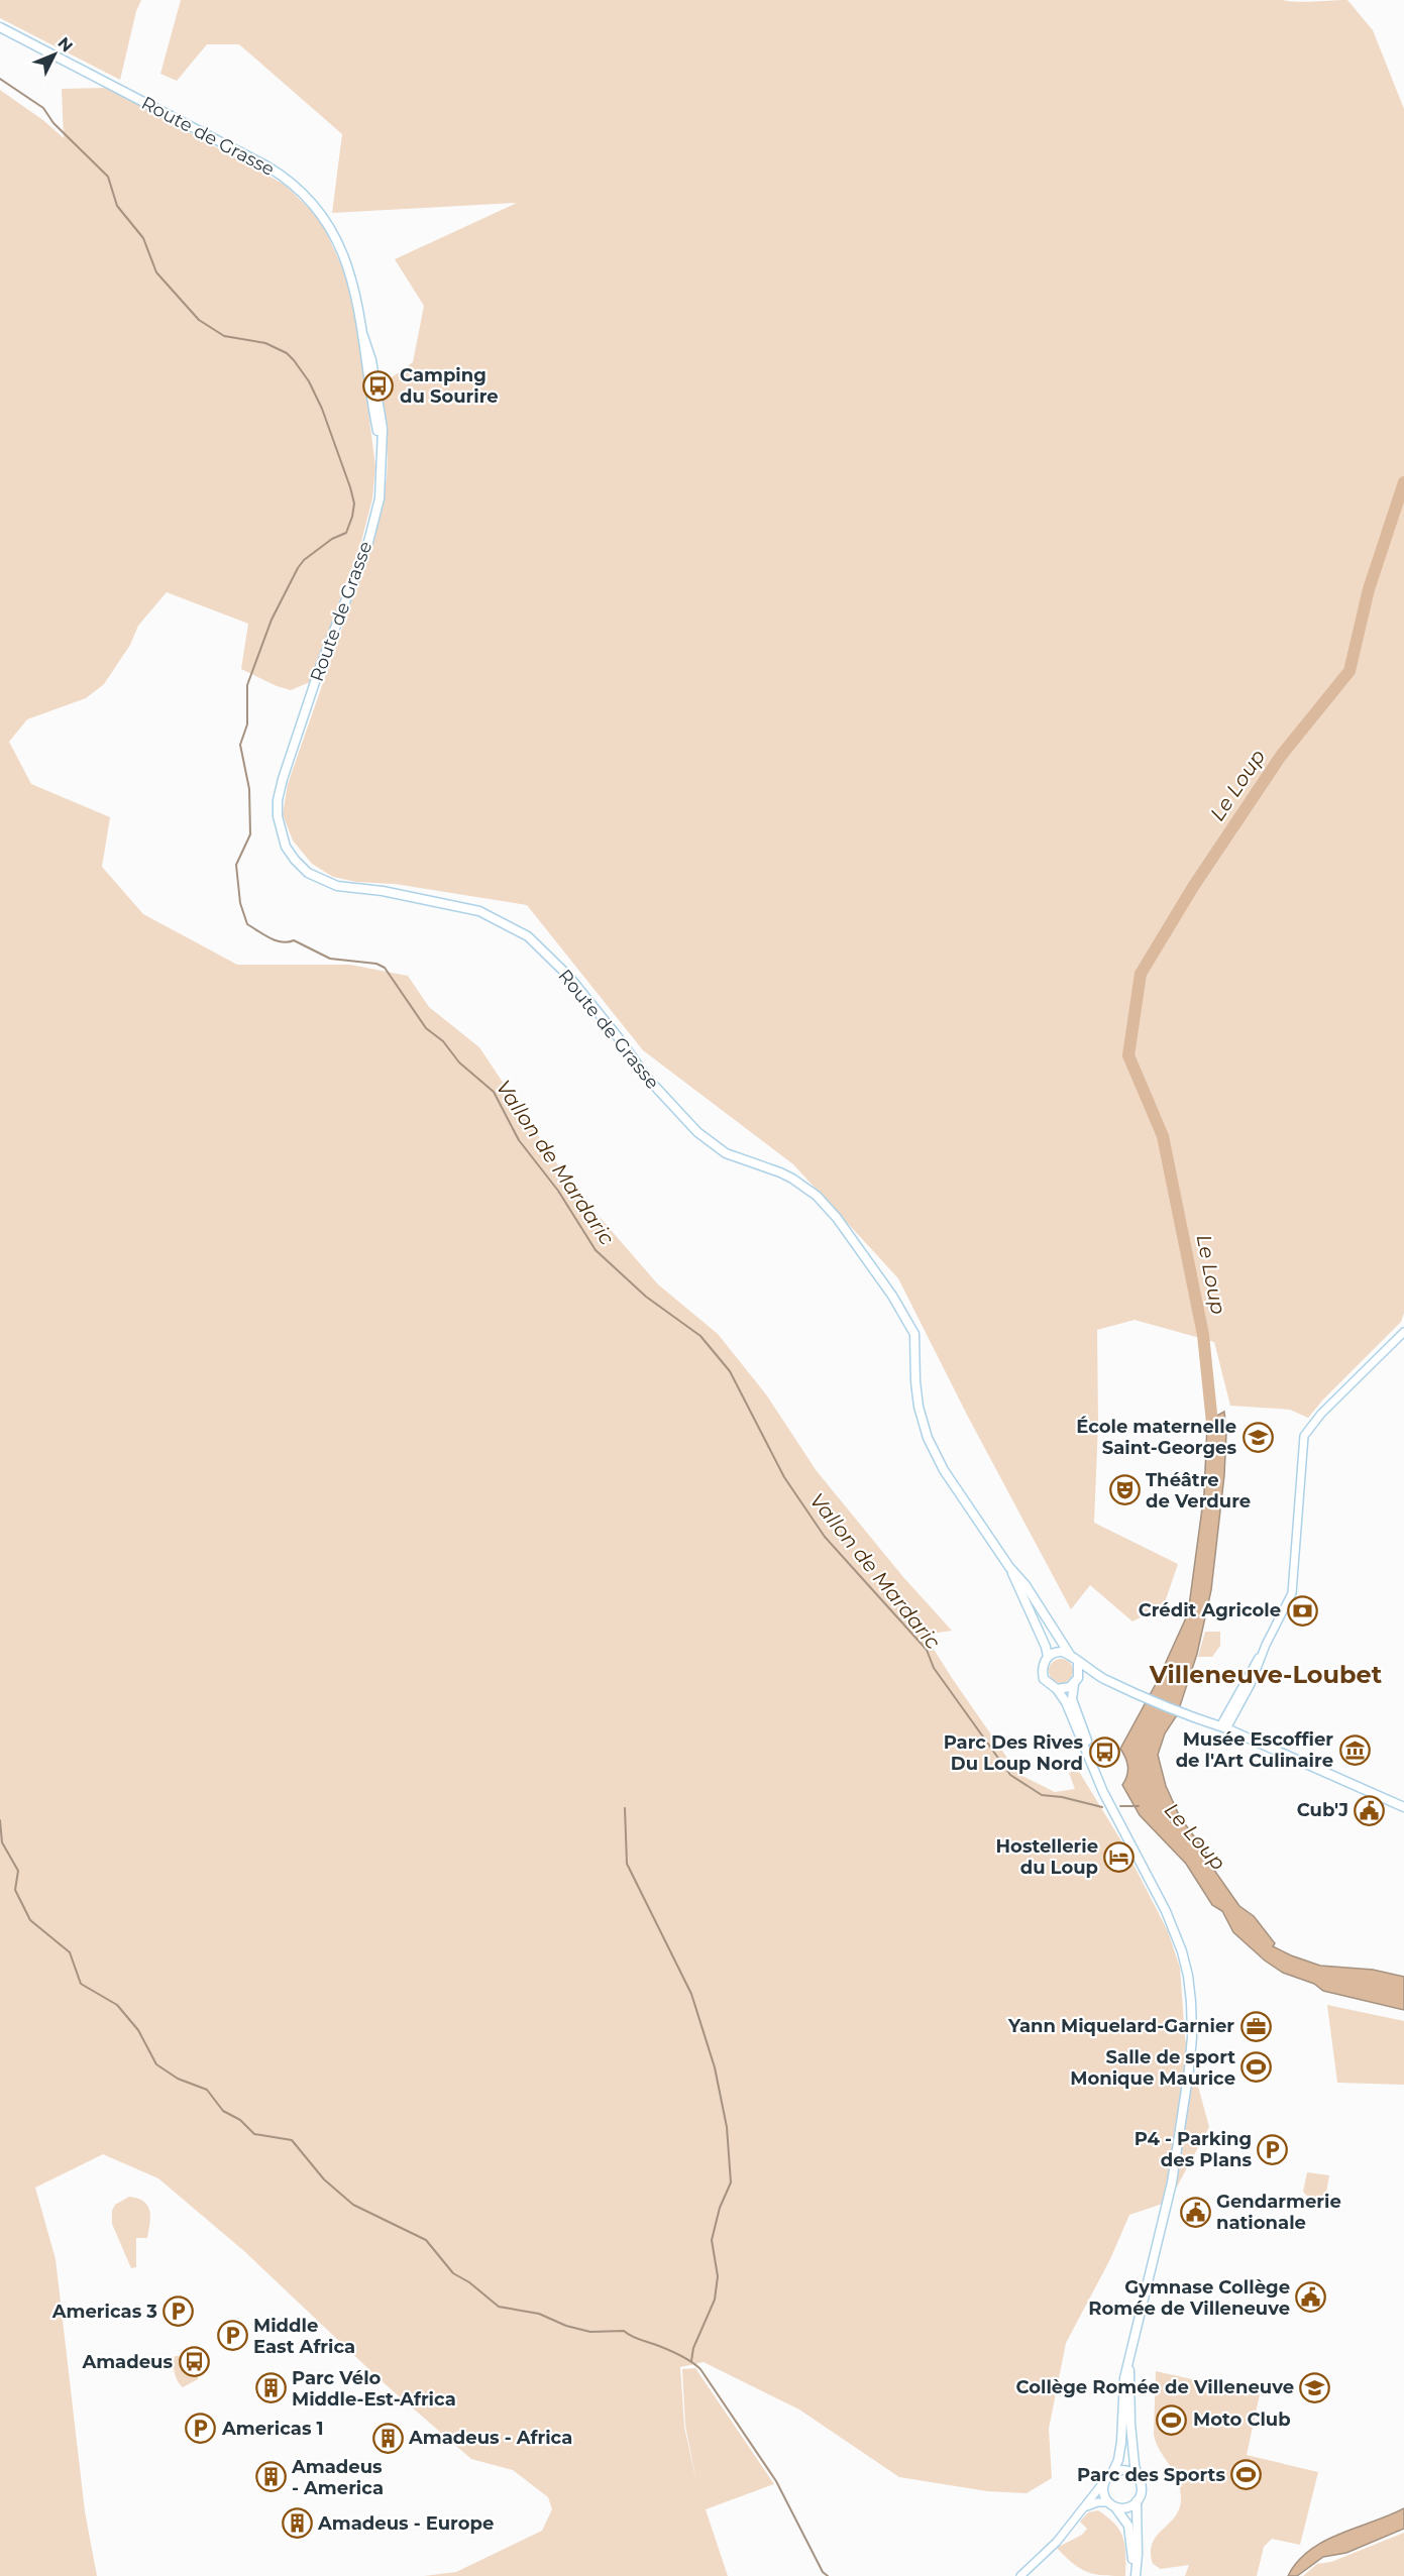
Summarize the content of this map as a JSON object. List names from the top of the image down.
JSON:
{
  "streets": {
    "main road": ["Route de Grasse"]
  },
  "districts": ["Villeneuve-Loubet"],
  "water": ["Le Loup", "Vallon de Mardaric"],
  "places": {
    "bus stop": ["Camping du Sourire", "Parc Des Rives Du Loup Nord", "Amadeus"],
    "school or university": ["École maternelle Saint-Georges", "Collège Romée de Villeneuve"],
    "theatre": ["Théâtre de Verdure"],
    "bank": ["Crédit Agricole"],
    "museum": ["Musée Escoffier de l'Art Culinaire"],
    "public building": ["Cub'J", "Gendarmerie nationale", "Gymnase Collège Romée de Villeneuve"],
    "hotel": ["Hostellerie du Loup"],
    "office": ["Yann Miquelard-Garnier"],
    "sports": ["Salle de sport Monique Maurice", "Moto Club", "Parc des Sports"],
    "parking": [
      "P4 - Parking des Plans",
      "Americas 3",
      "Middle East Africa",
      "Americas 1"
    ],
    "building": [
      "Parc Vélo Middle-Est-Africa",
      "Amadeus - Africa",
      "Amadeus - America",
      "Amadeus - Europe"
    ]
  },
  "north": "top right"
}
